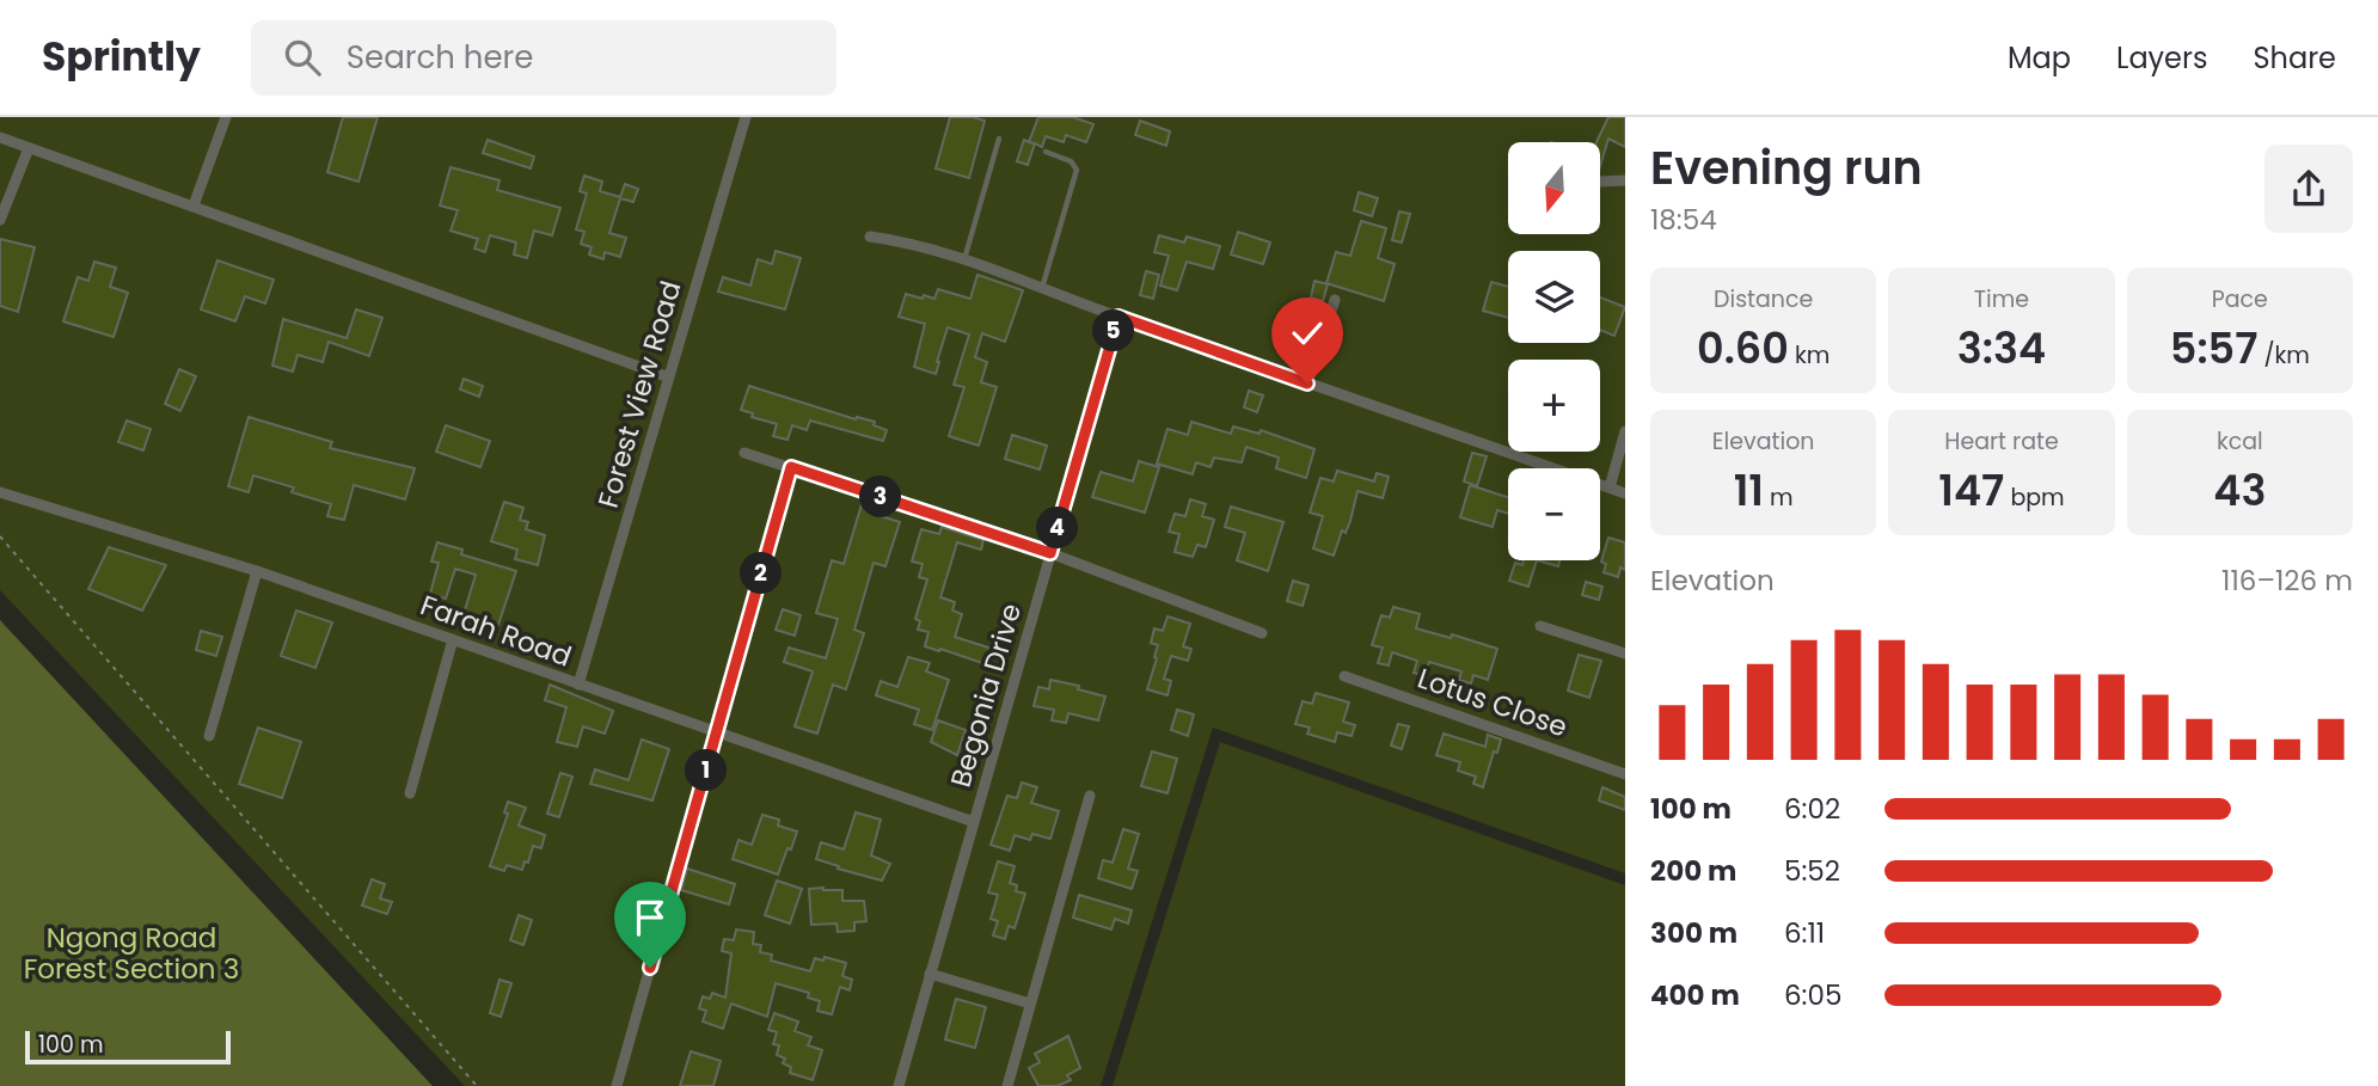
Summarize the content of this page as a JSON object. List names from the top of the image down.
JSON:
{
  "streets": {
    "street": [
      "Forest View Road",
      "Farah Road",
      "Begonia Drive",
      "Lotus Close"
    ]
  },
  "crossings": [
    ["Forest View Road", "Farah Road"],
    ["Farah Road", "Begonia Drive"]
  ],
  "parks": ["Ngong Road Forest Section 3"],
  "scale_bar": "100 m",
  "north": "bottom",
  "page": {
    "header": "Sprintly",
    "search": "Search here",
    "nav": ["Map", "Layers", "Share"],
    "heading": ["Evening run", "18:54"],
    "map_buttons": ["+", "−"],
    "stats": [
      ["Distance", "0.60 km"],
      ["Time", "3:34"],
      ["Pace", "5:57 /km"],
      ["Elevation", "11 m"],
      ["Heart rate", "147 bpm"],
      ["kcal", "43"]
    ],
    "pins": [
      "5",
      "3",
      "4",
      "2",
      "1"
    ],
    "chart": ["Elevation", "116–126 m"],
    "list": [
      {
        "name": "100 m",
        "note": "6:02"
      },
      {
        "name": "200 m",
        "note": "5:52"
      },
      {
        "name": "300 m",
        "note": "6:11"
      },
      {
        "name": "400 m",
        "note": "6:05"
      }
    ],
    "scale": "100 m"
  }
}
